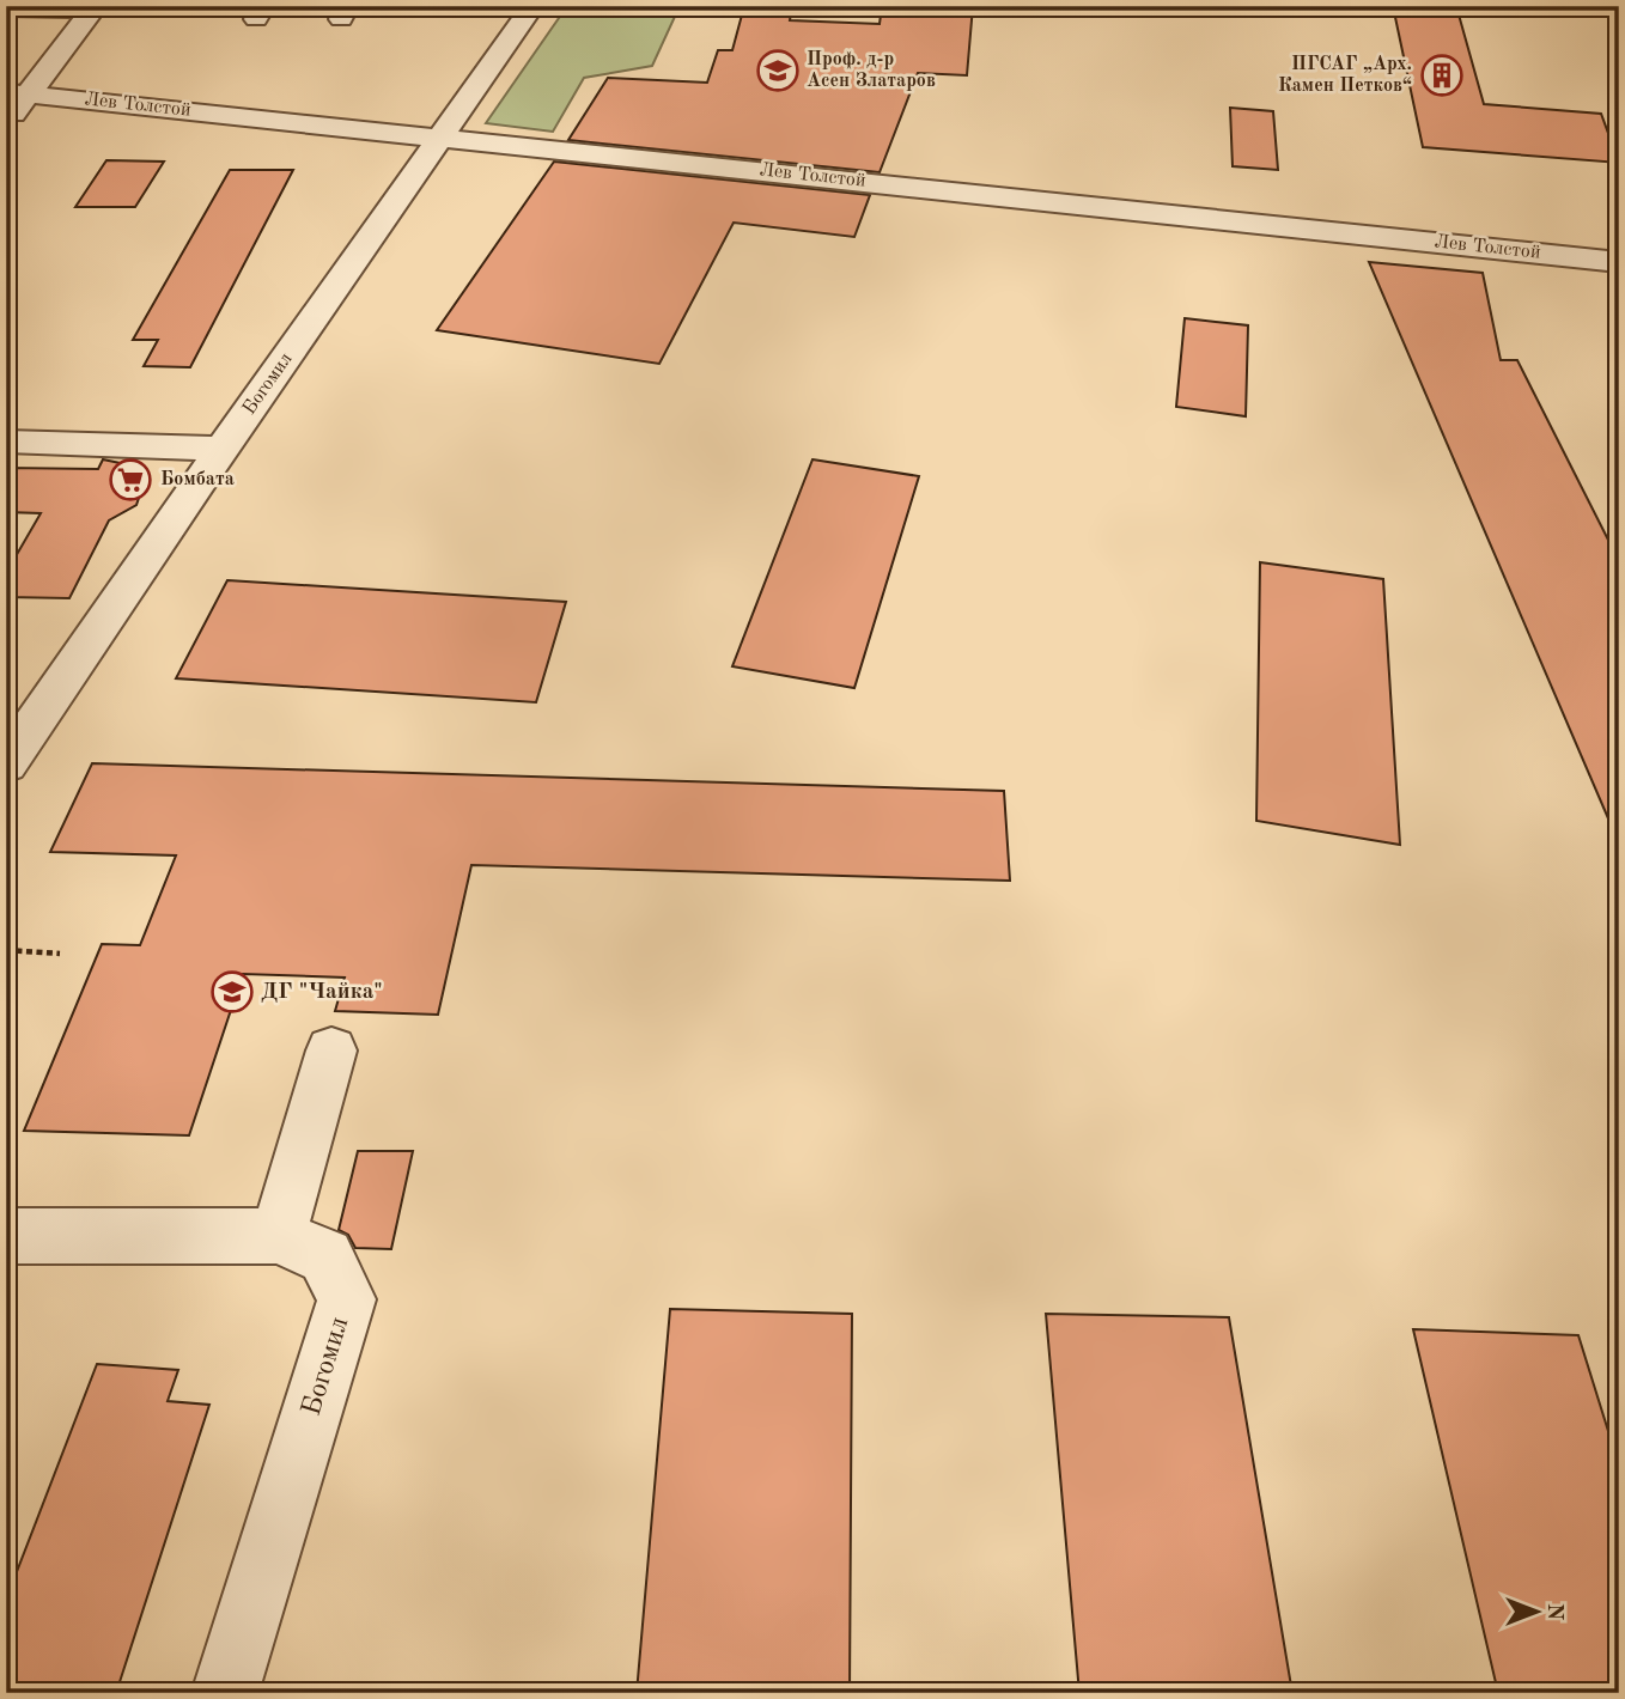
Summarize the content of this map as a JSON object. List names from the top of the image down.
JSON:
{
  "streets": {
    "street": ["Лев Толстой", "Богомил"]
  },
  "crossings": [
    ["Лев Толстой", "Богомил"]
  ],
  "places": {
    "school or university": ["Проф. д-р Асен Златаров", "ДГ \"Чайка\""],
    "building": ["ПГСАГ „Арх. Камен Петков“"],
    "supermarket": ["Бомбата"]
  },
  "north": "right"
}
